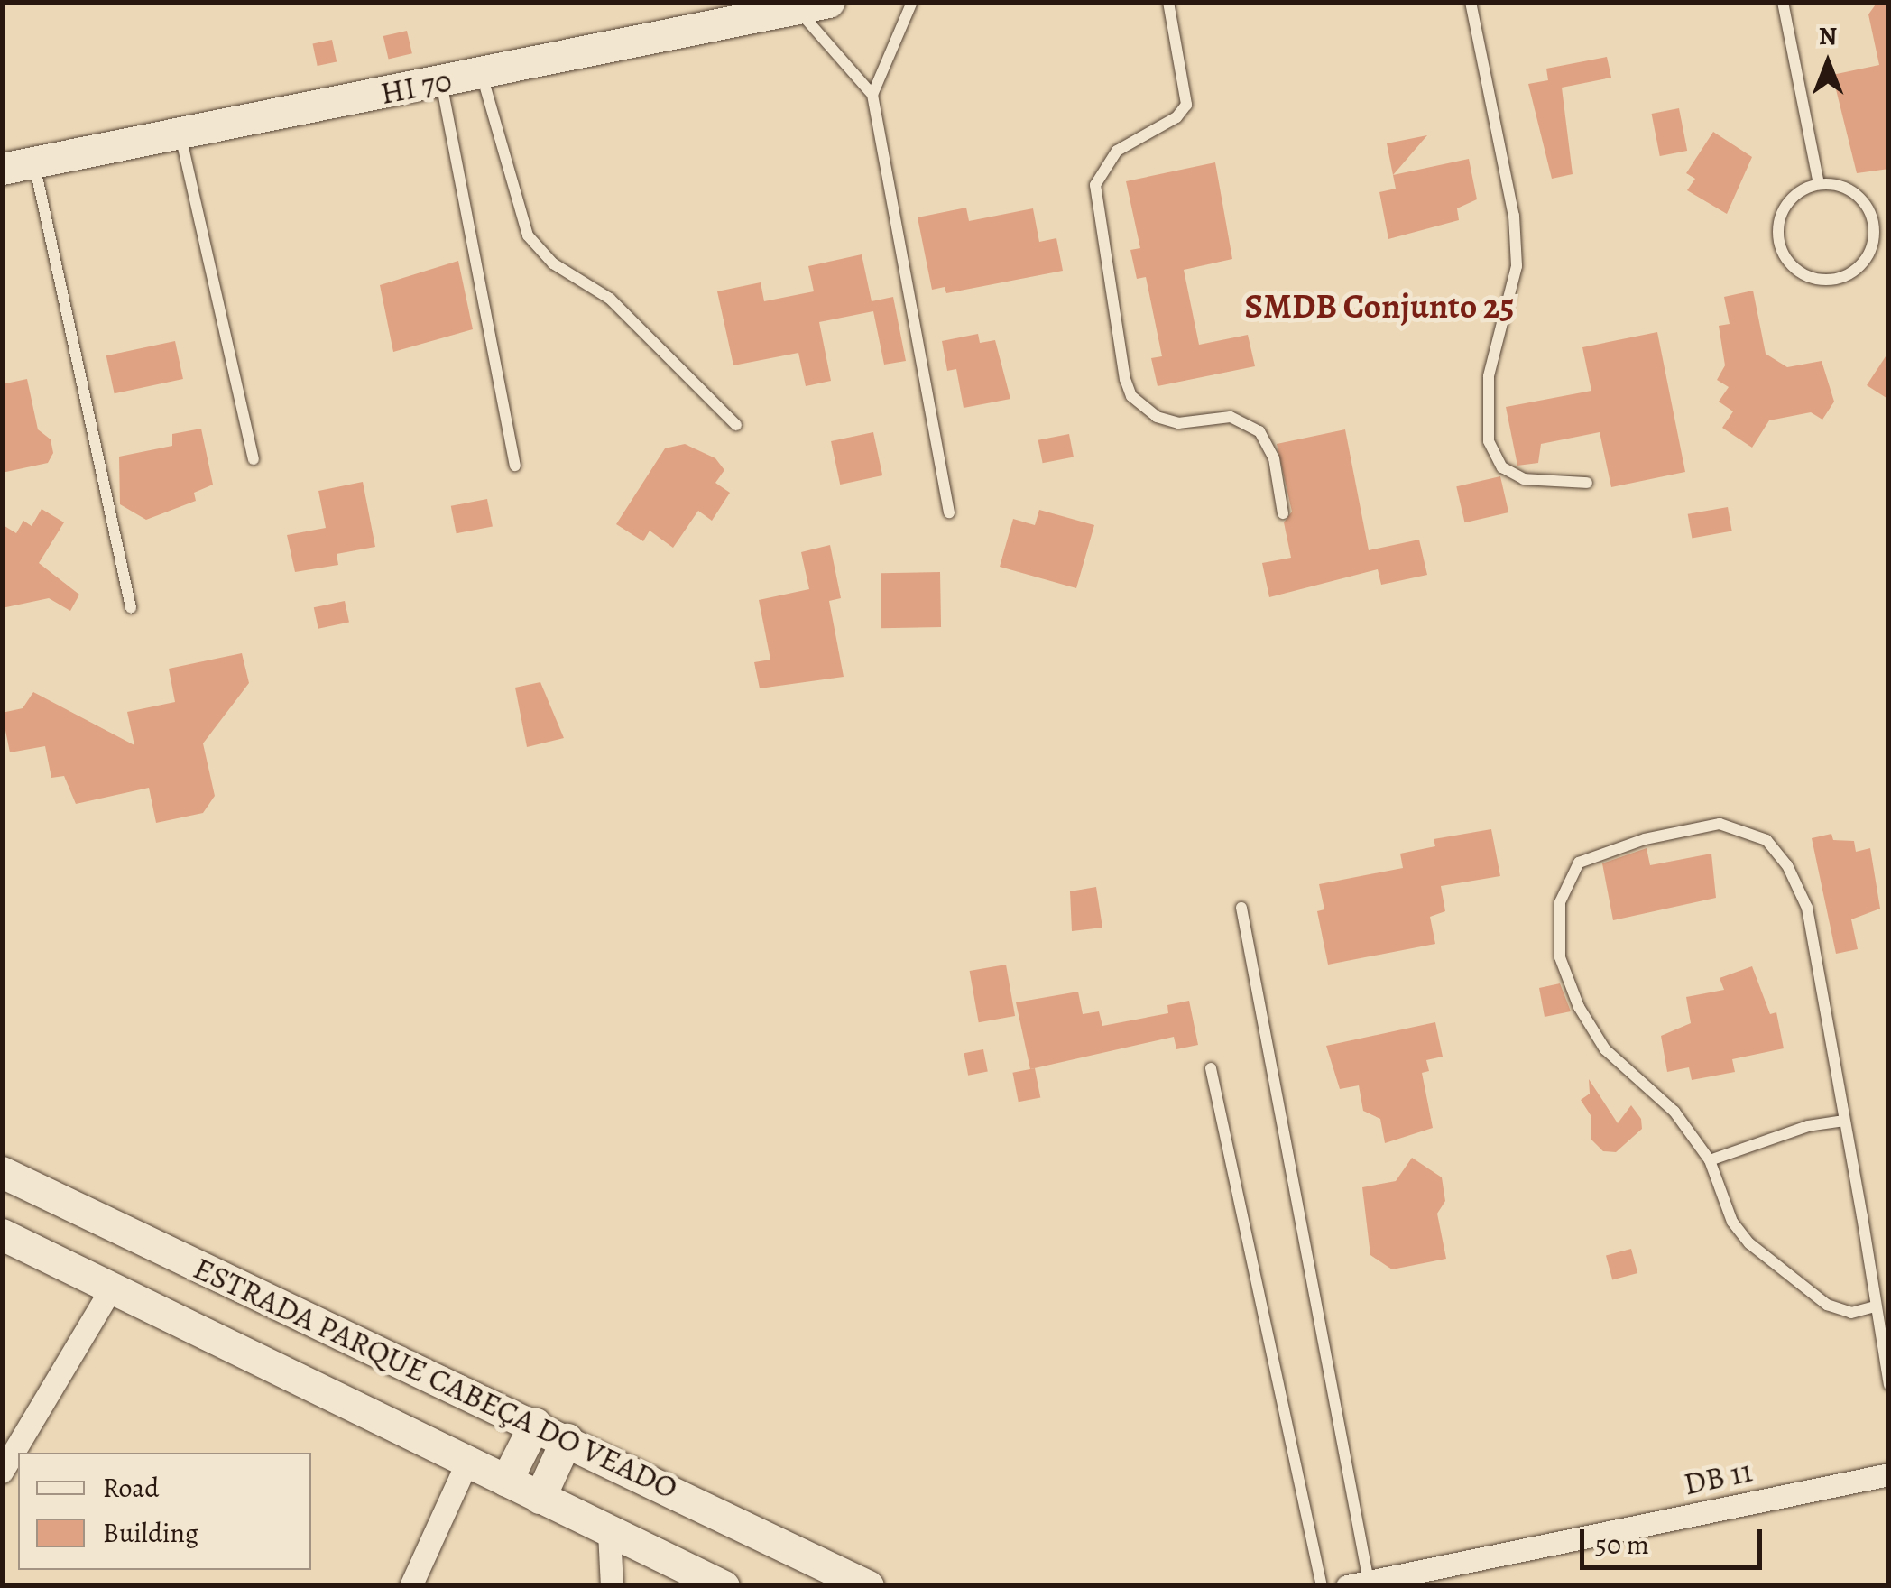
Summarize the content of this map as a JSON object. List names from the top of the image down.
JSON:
{
  "streets": {
    "main road": ["HI 70", "ESTRADA PARQUE CABEÇA DO VEADO"],
    "street": ["DB 11"]
  },
  "districts": ["SMDB Conjunto 25"],
  "legend": ["Road", "Building"],
  "scale_bar": "50 m",
  "north": "top"
}
